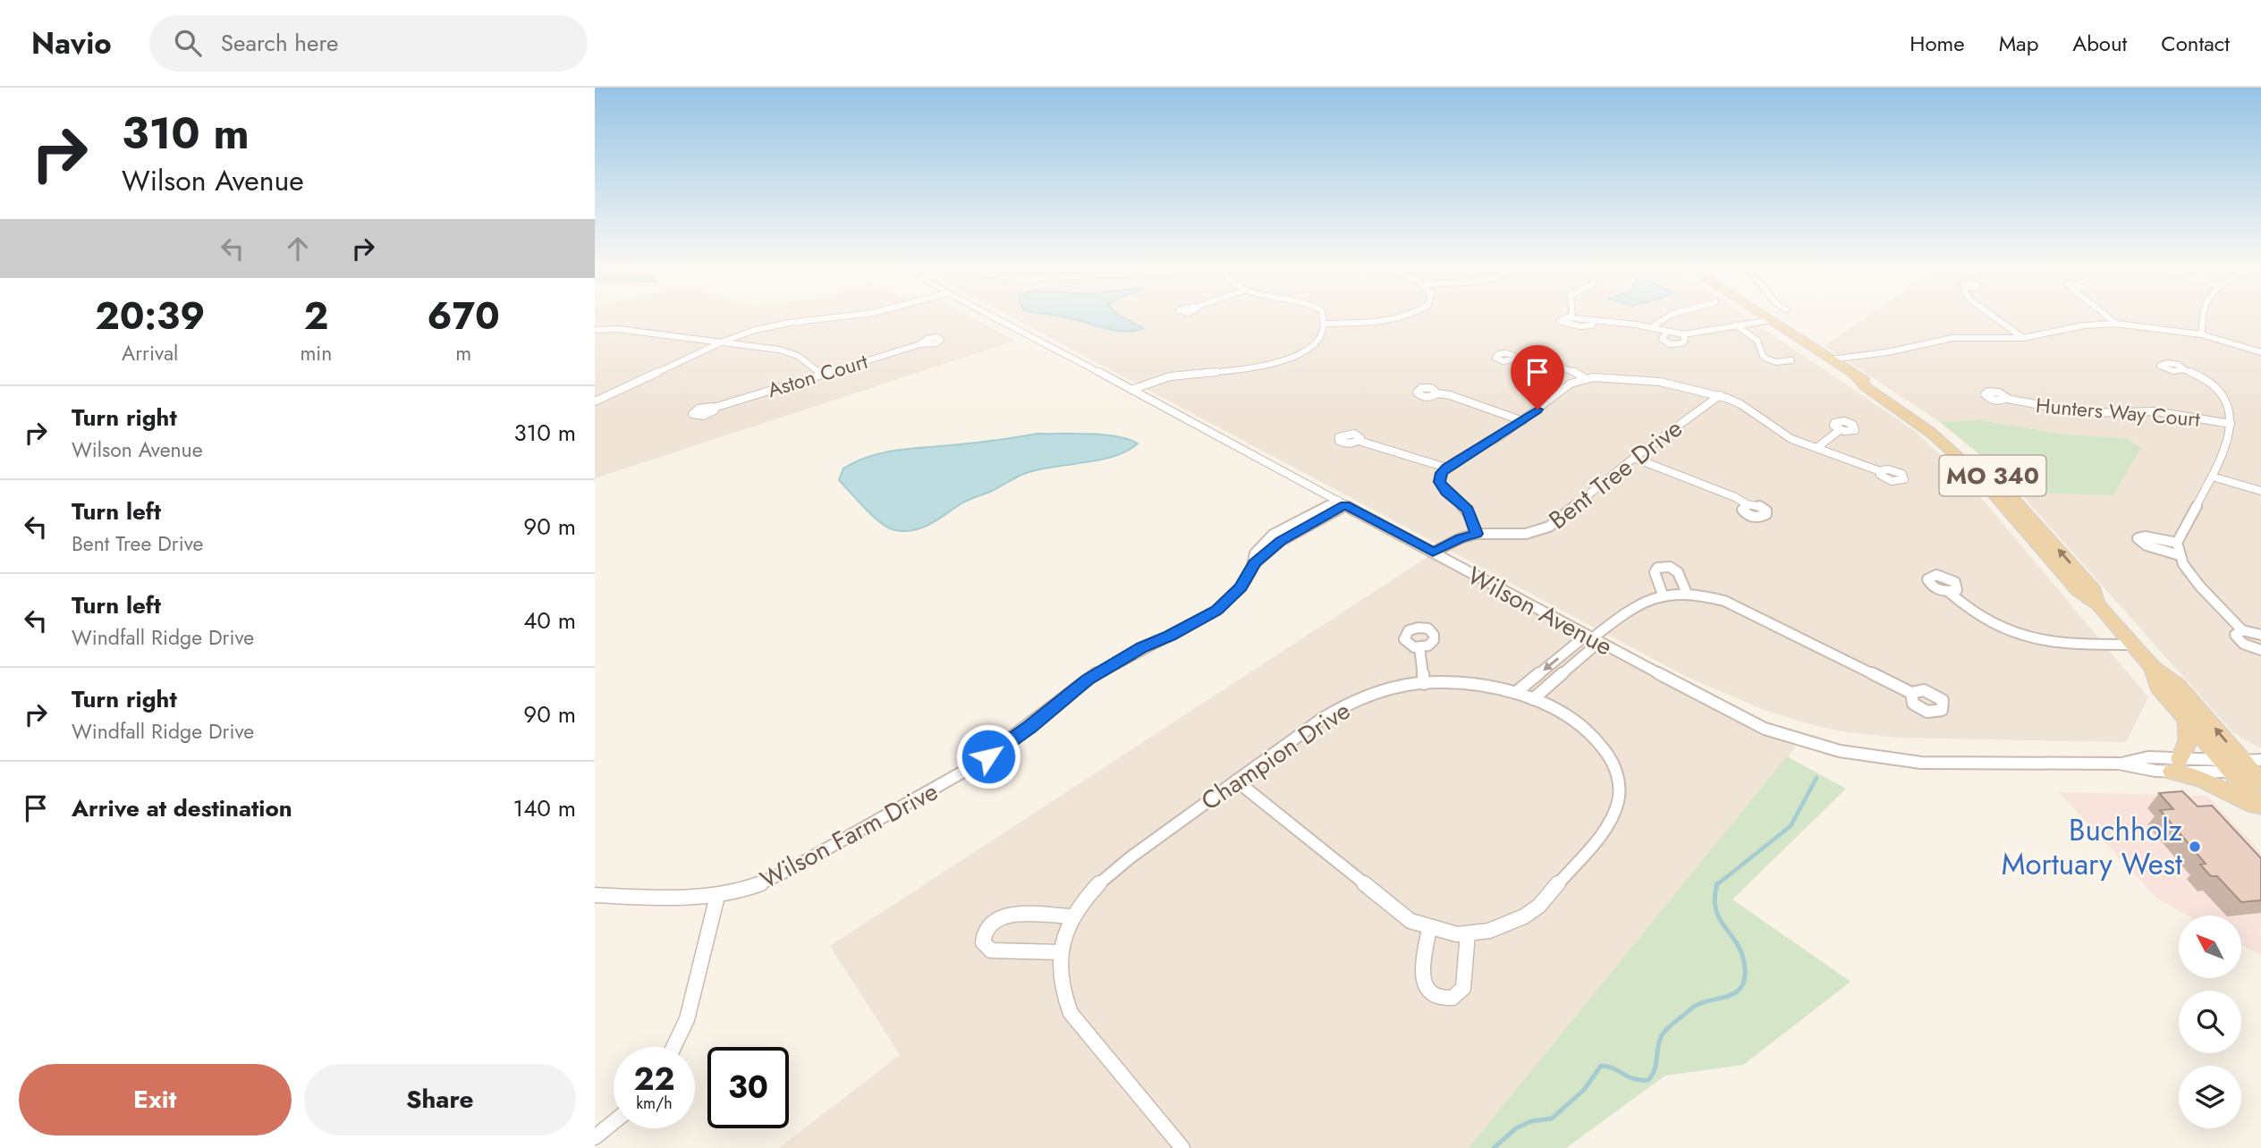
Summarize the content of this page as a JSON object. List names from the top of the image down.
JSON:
{
  "streets": {
    "main road": ["MO 340"],
    "street": [
      "Aston Court",
      "Hunters Way Court",
      "Bent Tree Drive",
      "Wilson Avenue",
      "Champion Drive",
      "Wilson Farm Drive"
    ]
  },
  "crossings": [
    ["Bent Tree Drive", "Wilson Avenue"],
    ["MO 340", "Wilson Avenue"],
    ["Wilson Avenue", "Wilson Farm Drive"]
  ],
  "places": ["Buchholz Mortuary West"],
  "north": "top left",
  "page": {
    "header": "Navio",
    "search": "Search here",
    "nav": [
      "Home",
      "Map",
      "About",
      "Contact"
    ],
    "turn": ["310 m", "Wilson Avenue"],
    "eta": [
      "20:39",
      "Arrival",
      "2",
      "min",
      "670",
      "m"
    ],
    "list": [
      {
        "name": "Turn right",
        "note": "Wilson Avenue",
        "value": "310 m"
      },
      {
        "name": "Turn left",
        "note": "Bent Tree Drive",
        "value": "90 m"
      },
      {
        "name": "Turn left",
        "note": "Windfall Ridge Drive",
        "value": "40 m"
      },
      {
        "name": "Turn right",
        "note": "Windfall Ridge Drive",
        "value": "90 m"
      },
      {
        "name": "Arrive at destination",
        "value": "140 m"
      }
    ],
    "speed": "22 km/h",
    "limit": "30",
    "buttons": ["Exit", "Share"]
  }
}
